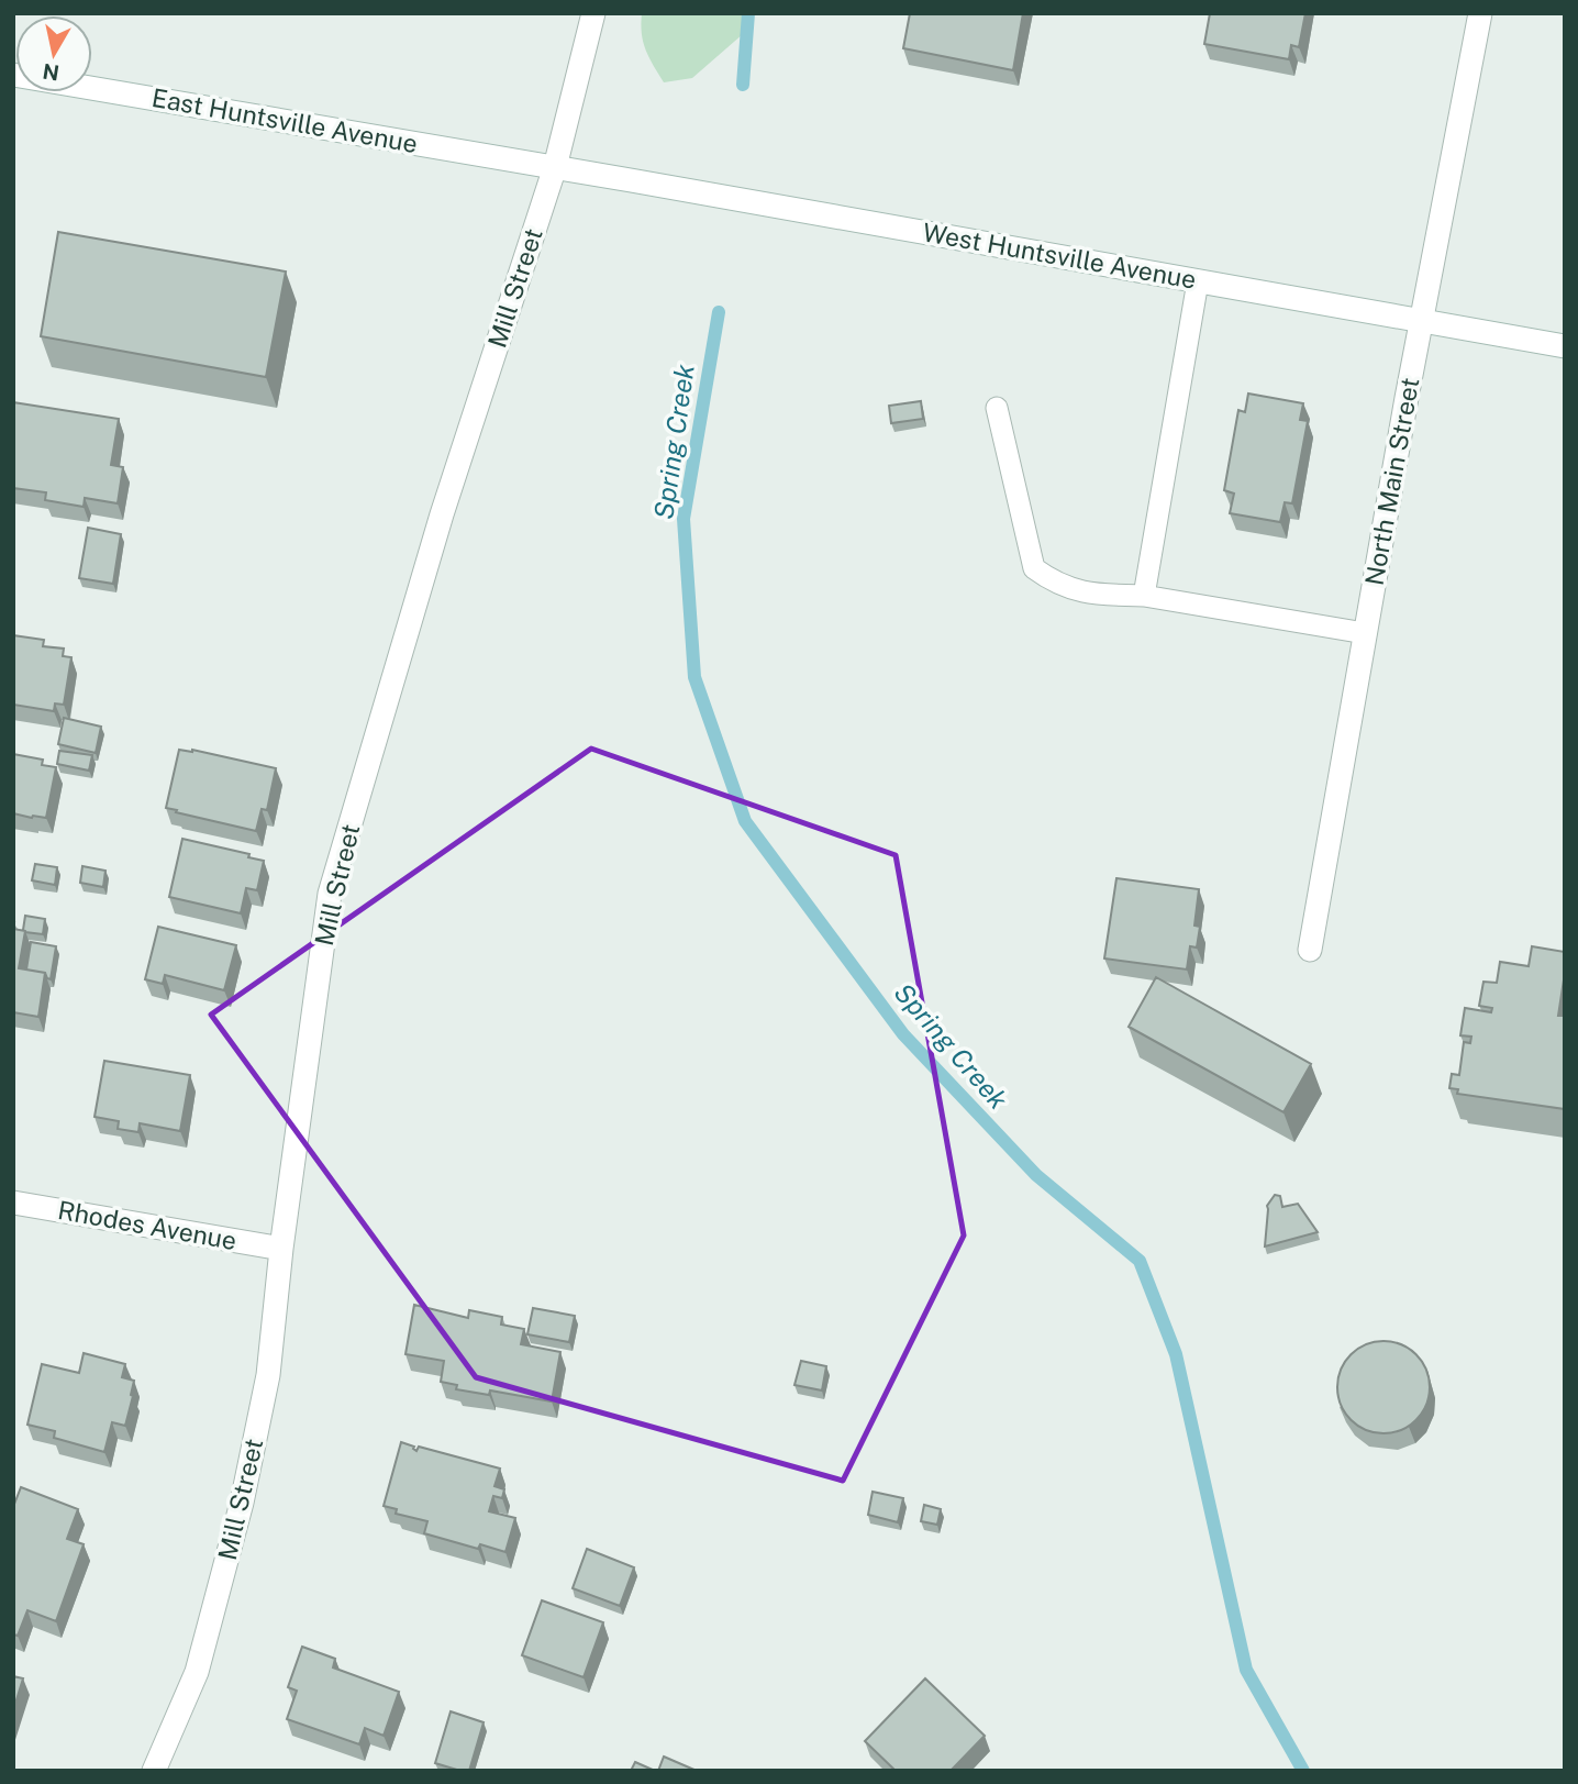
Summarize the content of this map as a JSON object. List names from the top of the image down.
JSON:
{
  "streets": {
    "street": [
      "East Huntsville Avenue",
      "West Huntsville Avenue",
      "Mill Street",
      "North Main Street",
      "Rhodes Avenue"
    ]
  },
  "crossings": [
    ["East Huntsville Avenue", "West Huntsville Avenue"],
    ["East Huntsville Avenue", "Mill Street"],
    ["West Huntsville Avenue", "Mill Street"],
    ["West Huntsville Avenue", "North Main Street"],
    ["Mill Street", "Rhodes Avenue"]
  ],
  "water": ["Spring Creek"],
  "north": "bottom"
}
